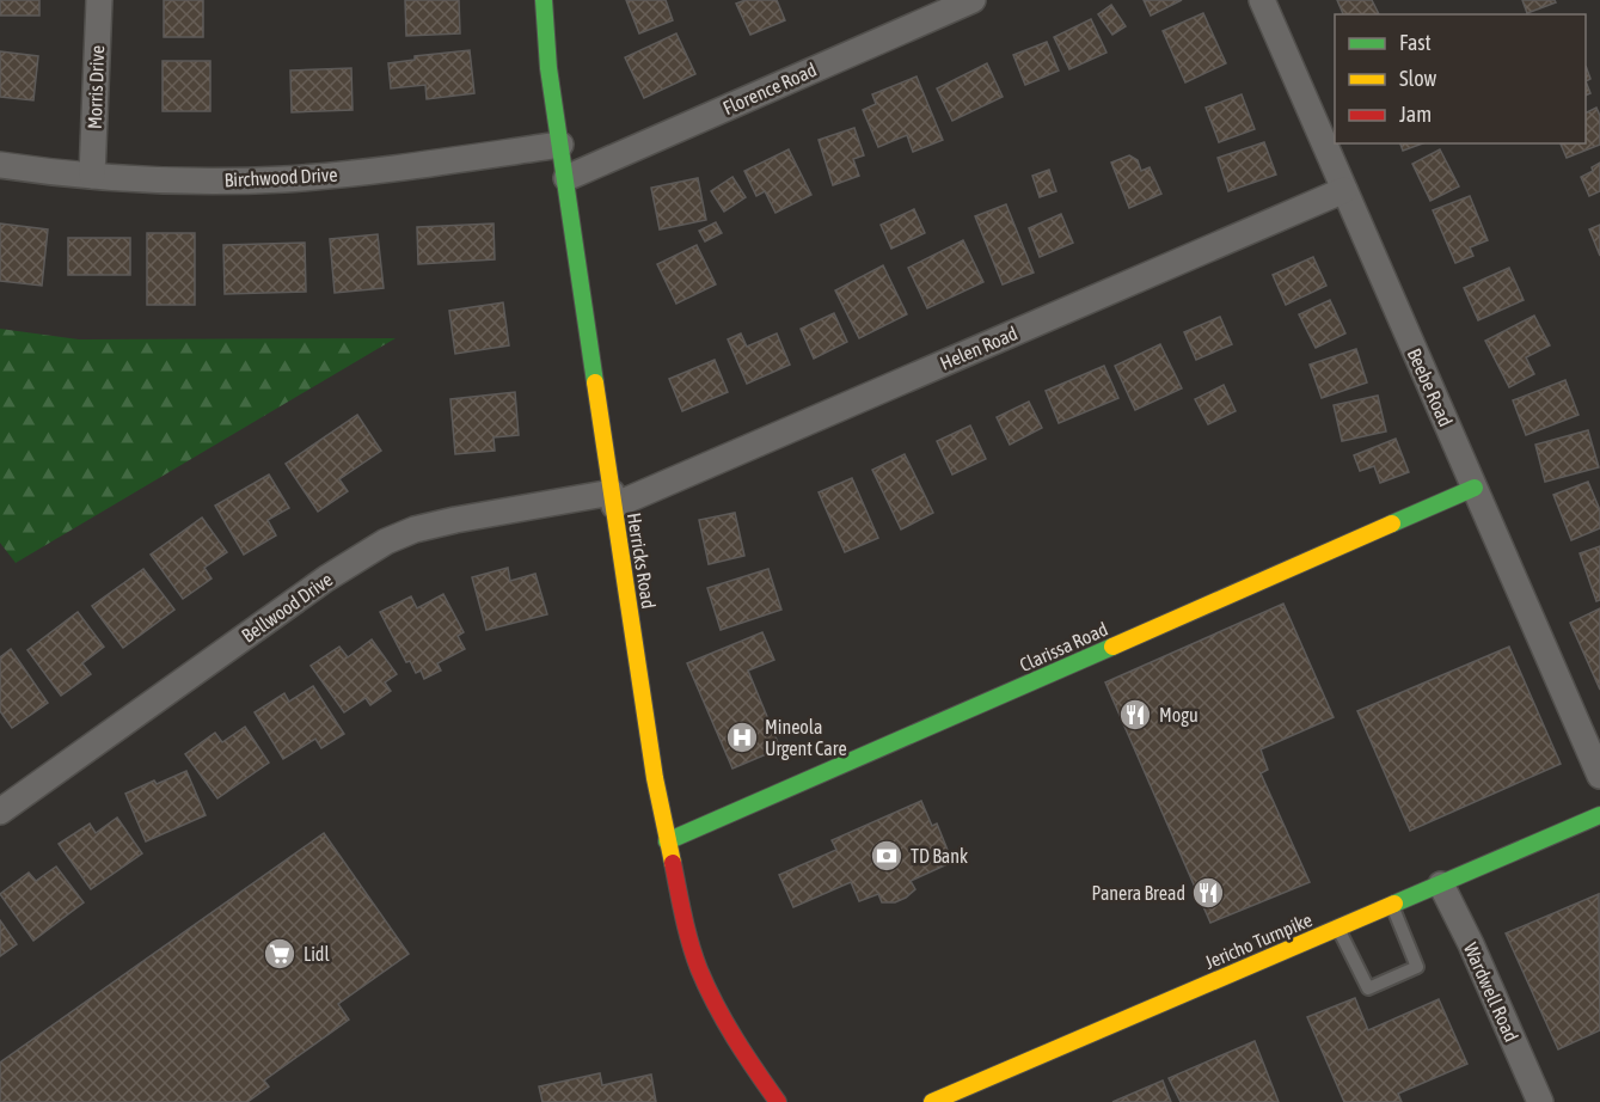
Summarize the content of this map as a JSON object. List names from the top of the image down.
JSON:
{
  "streets": {
    "main road": ["Herricks Road", "Clarissa Road", "Jericho Turnpike"],
    "street": [
      "Morris Drive",
      "Florence Road",
      "Birchwood Drive",
      "Helen Road",
      "Beebe Road",
      "Bellwood Drive",
      "Wardwell Road"
    ]
  },
  "crossings": [
    ["Morris Drive", "Birchwood Drive"],
    ["Florence Road", "Herricks Road"],
    ["Birchwood Drive", "Herricks Road"],
    ["Helen Road", "Beebe Road"],
    ["Helen Road", "Herricks Road"],
    ["Helen Road", "Bellwood Drive"],
    ["Beebe Road", "Clarissa Road"],
    ["Herricks Road", "Bellwood Drive"],
    ["Herricks Road", "Clarissa Road"],
    ["Jericho Turnpike", "Wardwell Road"]
  ],
  "places": {
    "restaurant": ["Mogu", "Panera Bread"],
    "hospital": ["Mineola Urgent Care"],
    "bank": ["TD Bank"],
    "supermarket": ["Lidl"]
  },
  "legend": ["Fast", "Slow", "Jam"]
}
